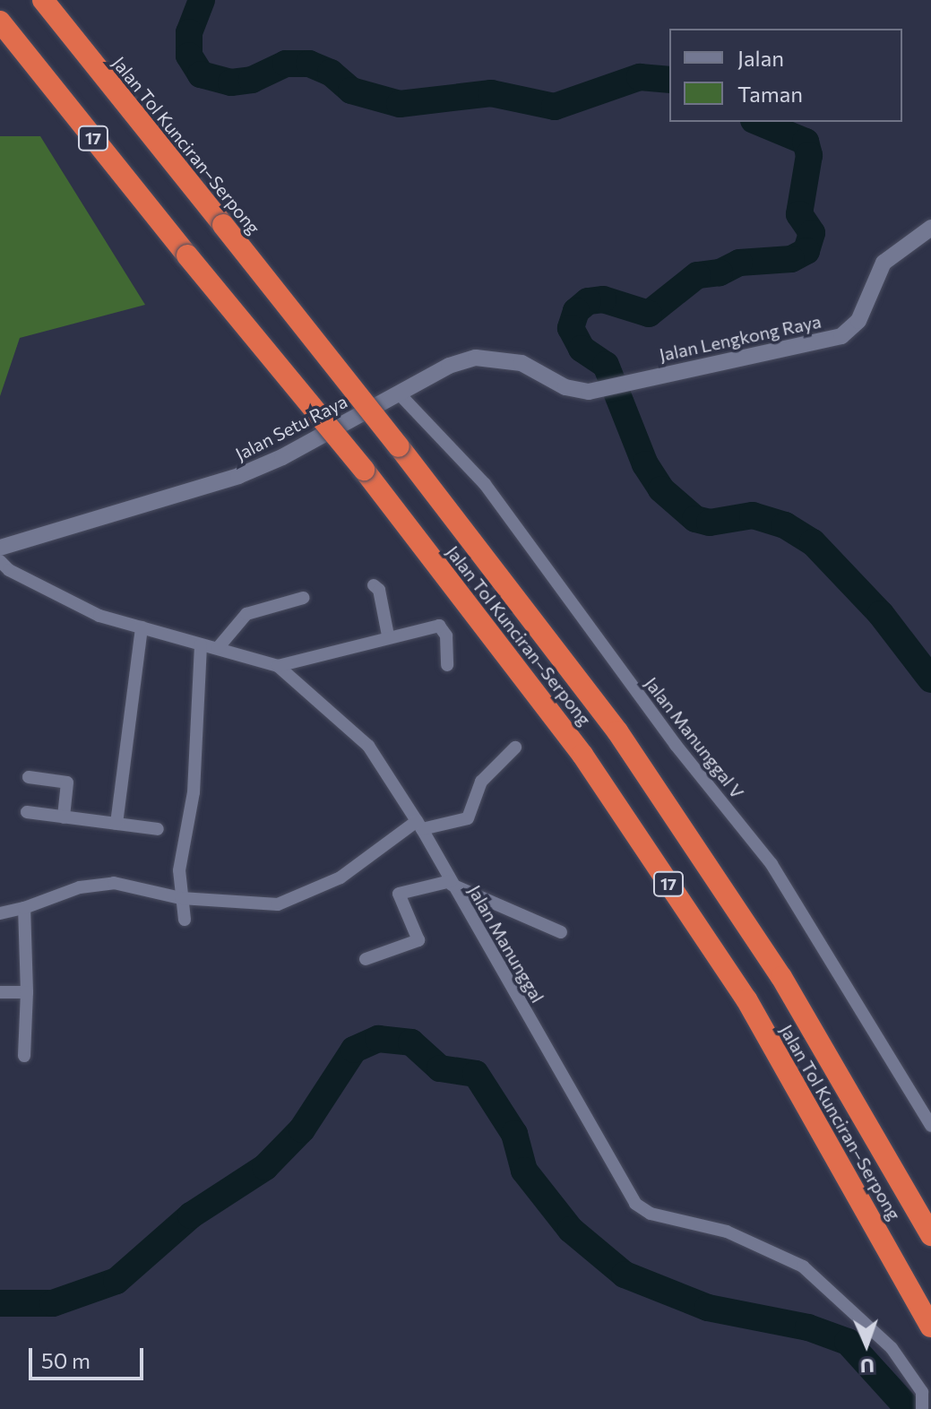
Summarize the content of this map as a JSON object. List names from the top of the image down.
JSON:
{
  "streets": {
    "highway": ["17", "Jalan Tol Kunciran–Serpong"],
    "street": [
      "Jalan Lengkong Raya",
      "Jalan Setu Raya",
      "Jalan Manunggal V",
      "Jalan Manunggal"
    ]
  },
  "crossings": [
    ["Jalan Lengkong Raya", "Jalan Setu Raya"],
    ["Jalan Setu Raya", "Jalan Manunggal V"]
  ],
  "legend": ["Jalan", "Taman"],
  "scale_bar": "50 m",
  "north": "bottom"
}
